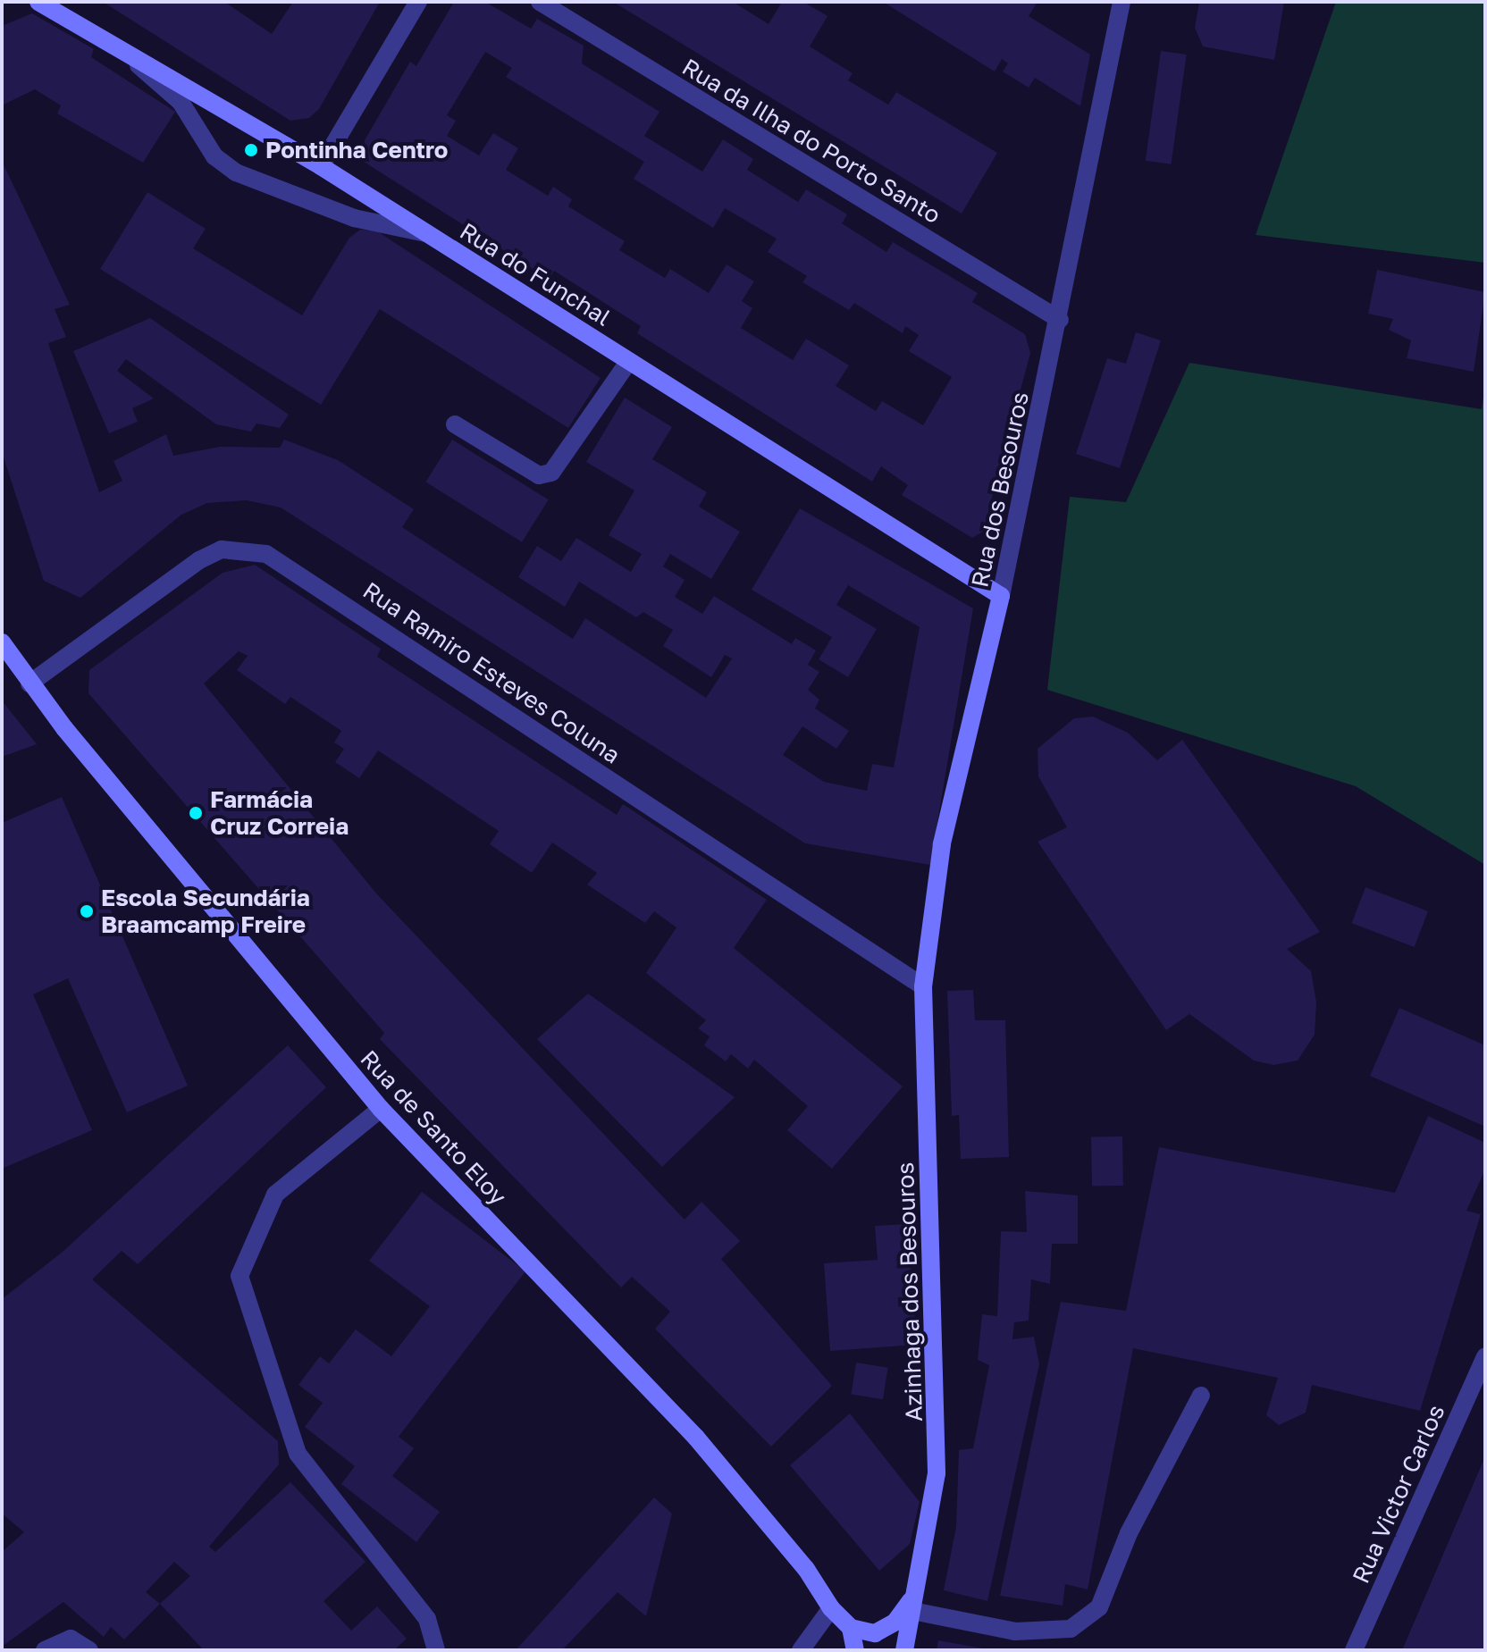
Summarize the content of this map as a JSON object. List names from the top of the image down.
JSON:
{
  "streets": {
    "main road": [
      "Rua do Funchal",
      "Rua dos Besouros",
      "Rua de Santo Eloy",
      "Azinhaga dos Besouros"
    ],
    "street": ["Rua da Ilha do Porto Santo", "Rua Ramiro Esteves Coluna", "Rua Victor Carlos"]
  },
  "crossings": [
    ["Rua da Ilha do Porto Santo", "Rua dos Besouros"],
    ["Rua do Funchal", "Rua dos Besouros"],
    ["Rua dos Besouros", "Rua Ramiro Esteves Coluna"],
    ["Rua dos Besouros", "Azinhaga dos Besouros"],
    ["Rua Ramiro Esteves Coluna", "Rua de Santo Eloy"],
    ["Rua Ramiro Esteves Coluna", "Azinhaga dos Besouros"]
  ],
  "places": ["Pontinha Centro", "Farmácia Cruz Correia", "Escola Secundária Braamcamp Freire"]
}
